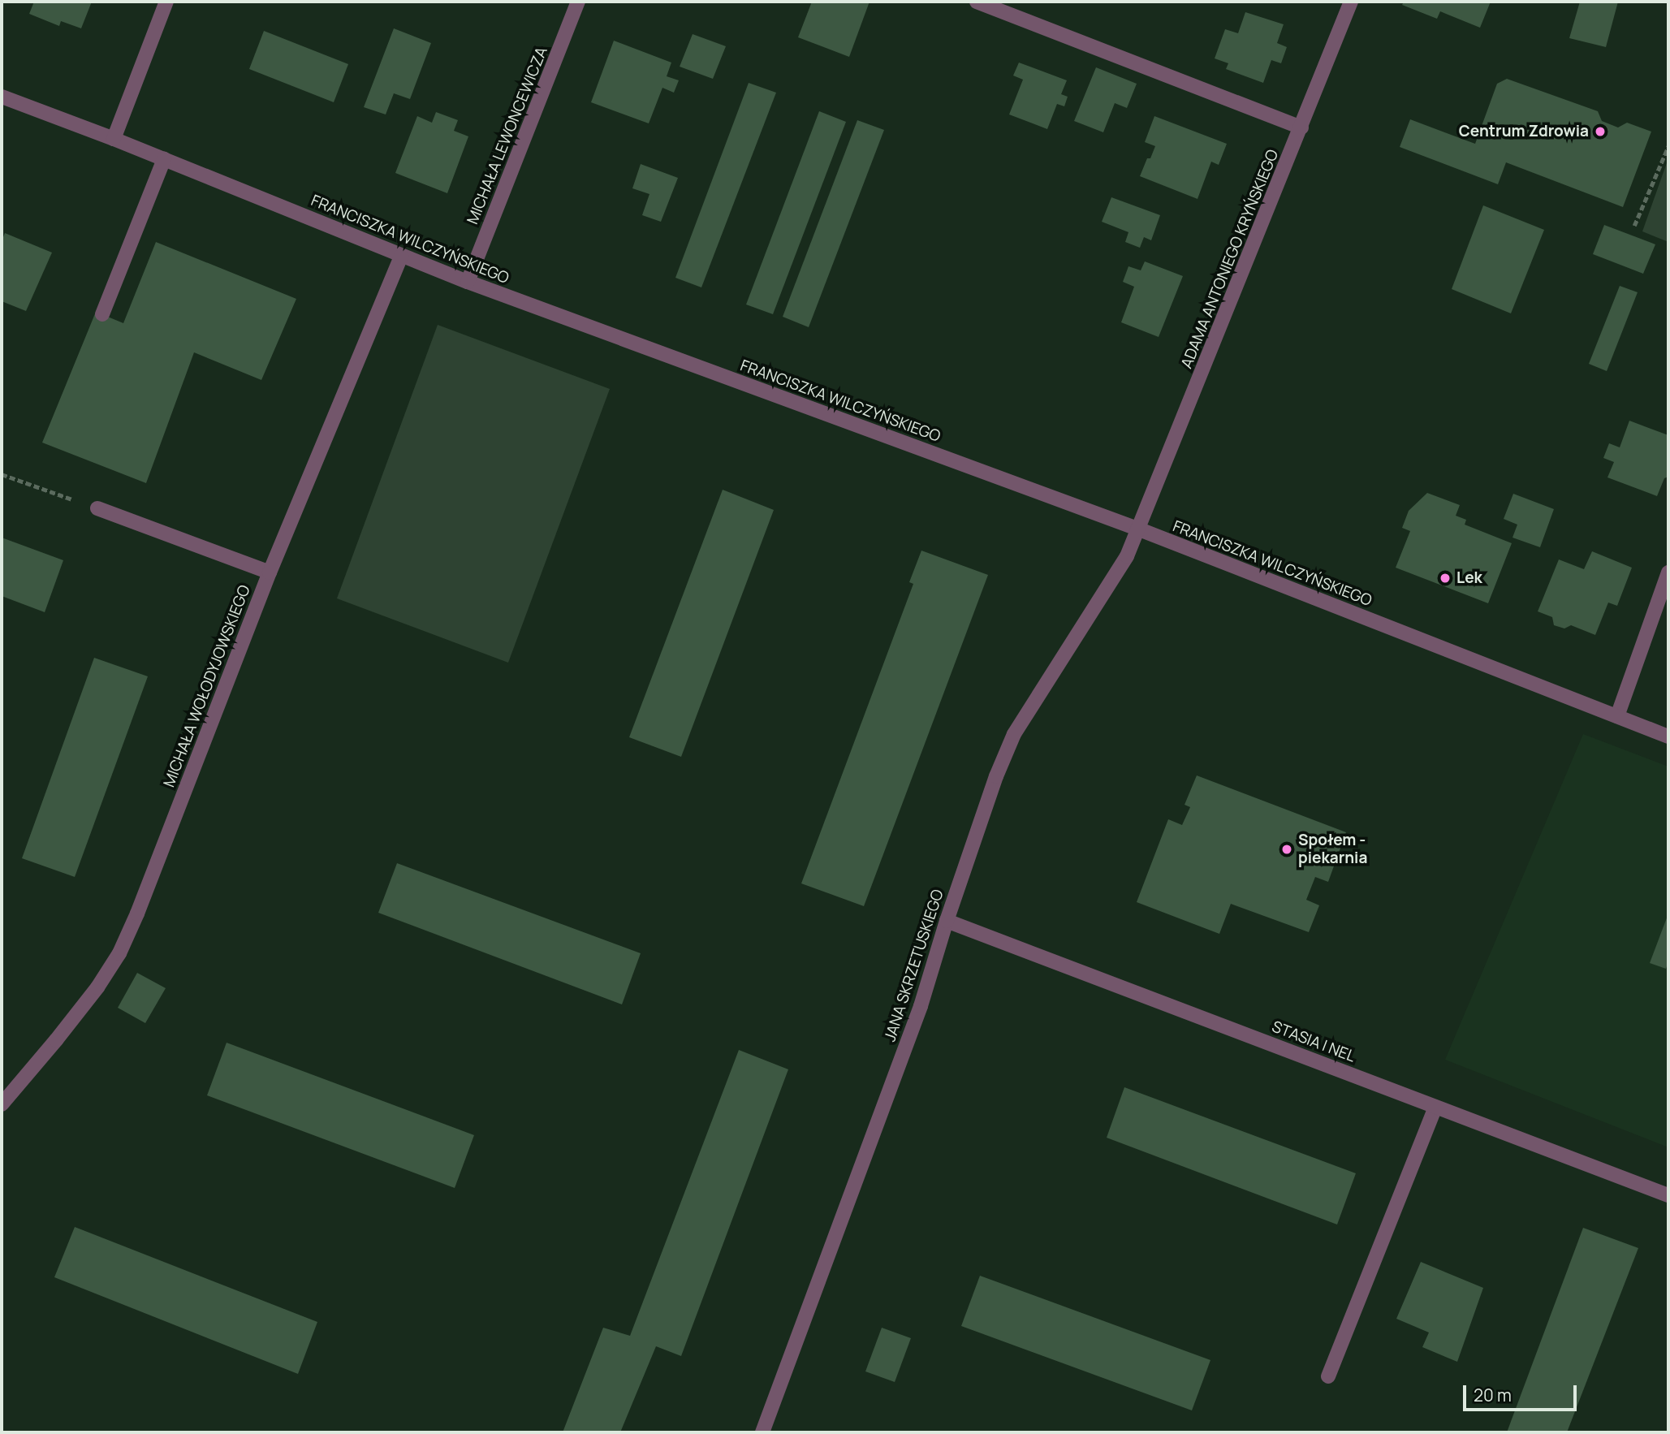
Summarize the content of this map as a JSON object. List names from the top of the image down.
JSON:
{
  "streets": {
    "street": [
      "MICHAŁA LEWONCEWICZA",
      "FRANCISZKA WILCZYŃSKIEGO",
      "ADAMA ANTONIEGO KRYŃSKIEGO",
      "MICHAŁA WOŁODYJOWSKIEGO",
      "JANA SKRZETUSKIEGO",
      "STASIA I NEL"
    ]
  },
  "crossings": [
    ["MICHAŁA LEWONCEWICZA", "FRANCISZKA WILCZYŃSKIEGO"],
    ["FRANCISZKA WILCZYŃSKIEGO", "ADAMA ANTONIEGO KRYŃSKIEGO"],
    ["FRANCISZKA WILCZYŃSKIEGO", "MICHAŁA WOŁODYJOWSKIEGO"],
    ["FRANCISZKA WILCZYŃSKIEGO", "JANA SKRZETUSKIEGO"],
    ["ADAMA ANTONIEGO KRYŃSKIEGO", "JANA SKRZETUSKIEGO"],
    ["JANA SKRZETUSKIEGO", "STASIA I NEL"]
  ],
  "places": ["Centrum Zdrowia", "Lek", "Społem - piekarnia"],
  "scale_bar": "20 m"
}
